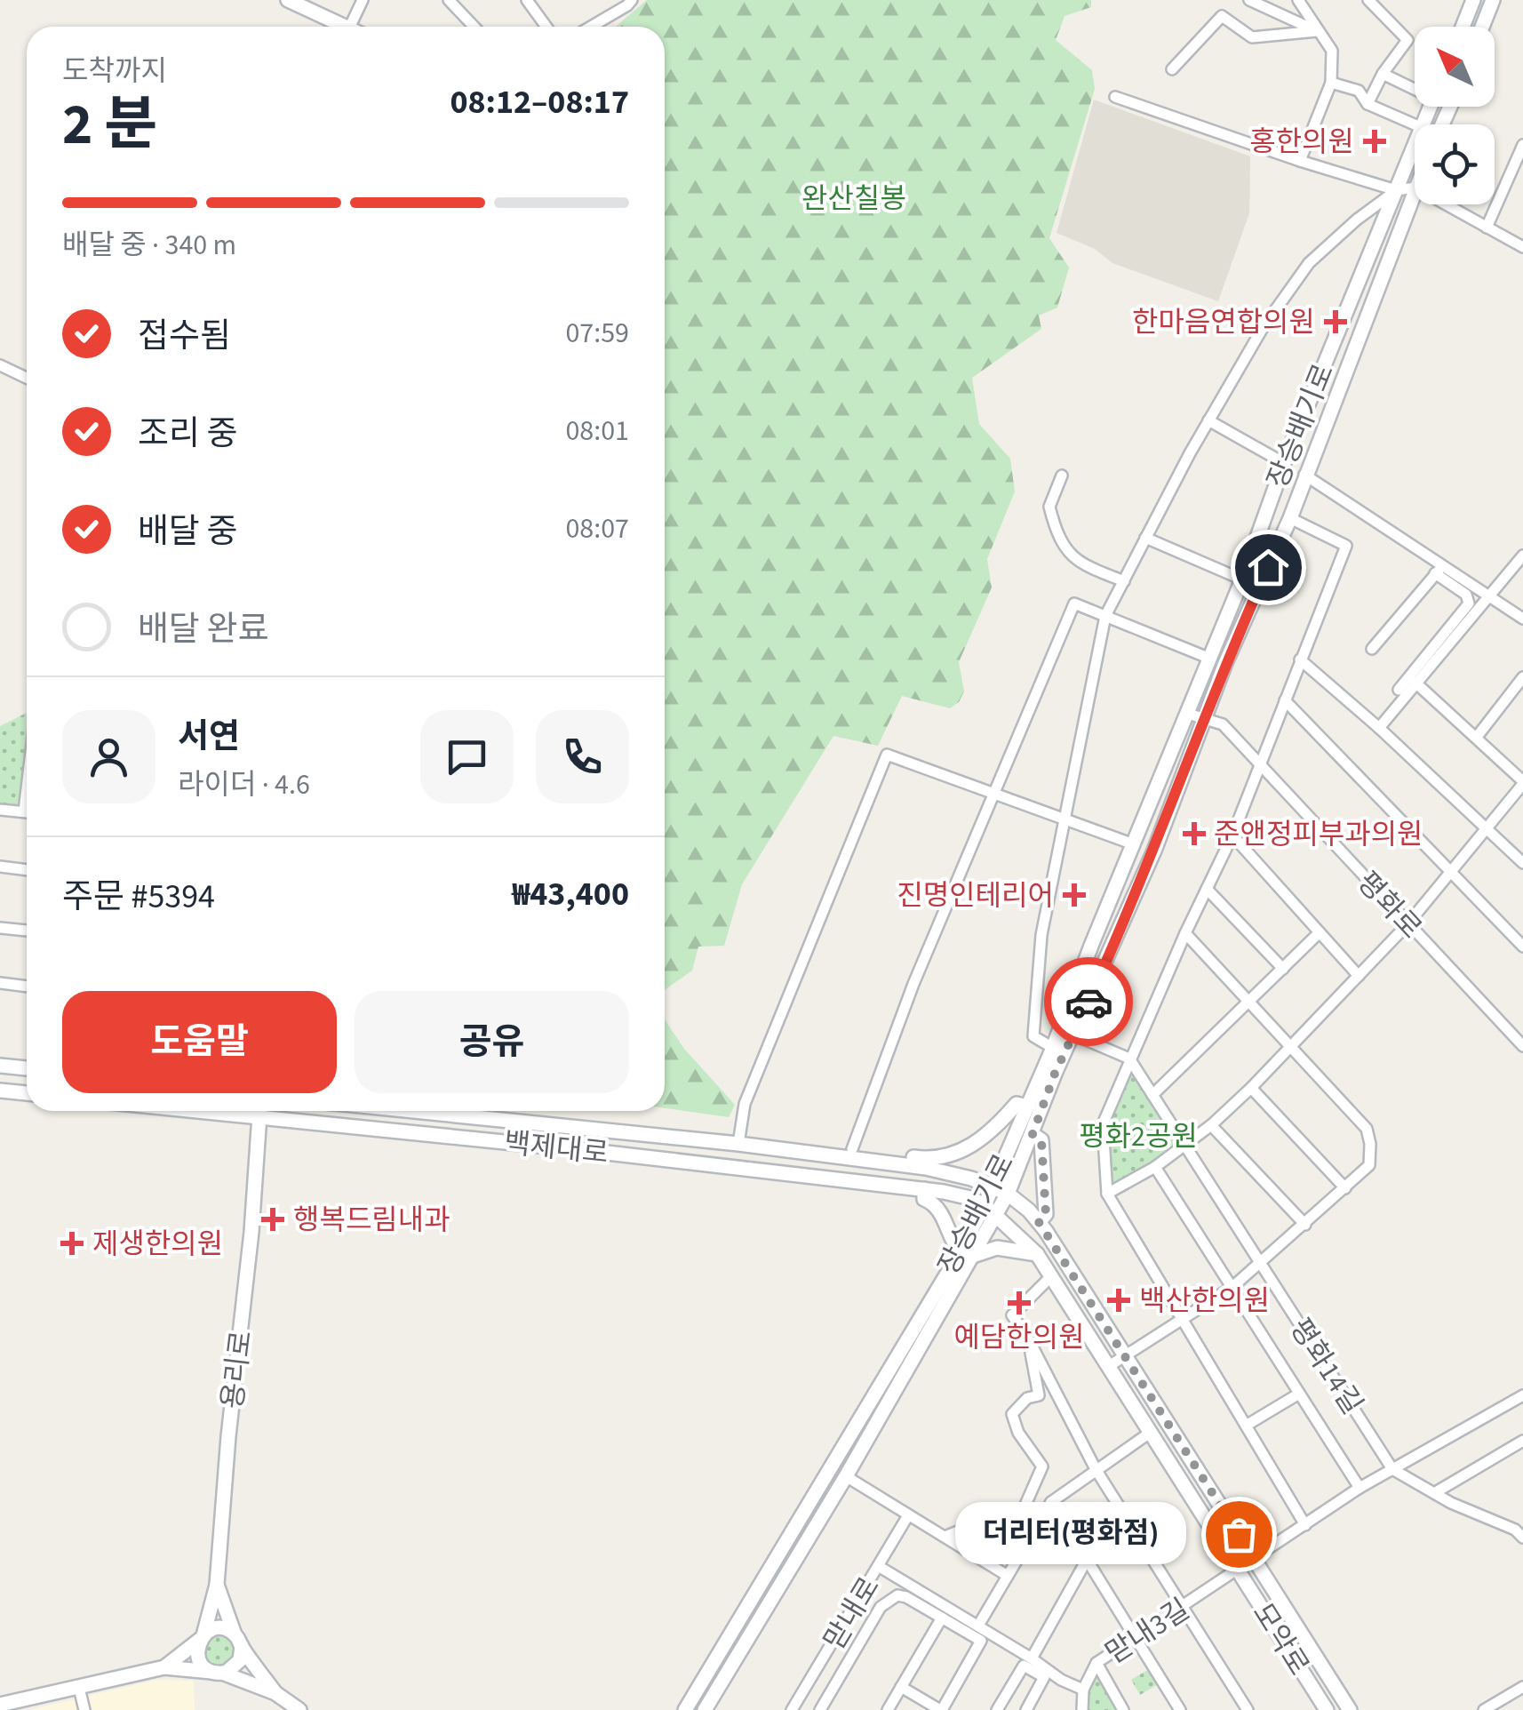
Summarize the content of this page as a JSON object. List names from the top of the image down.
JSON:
{
  "streets": {
    "street": [
      "장승배기로",
      "평화로",
      "백제대로",
      "평화14길",
      "용리로",
      "맏내로",
      "맏내3길",
      "모악로"
    ]
  },
  "crossings": [
    ["장승배기로", "평화로"],
    ["장승배기로", "백제대로"],
    ["장승배기로", "모악로"],
    ["백제대로", "용리로"],
    ["백제대로", "모악로"],
    ["맏내3길", "모악로"]
  ],
  "parks": ["완산칠봉", "평화2공원"],
  "places": {
    "health": [
      "홍한의원",
      "한마음연합의원",
      "준앤정피부과의원",
      "진명인테리어",
      "행복드림내과",
      "제생한의원",
      "백산한의원",
      "예담한의원"
    ],
    "other": ["더리터(평화점)"]
  },
  "north": "top left",
  "page": {
    "heading": ["2 분", "도착까지", "08:12–08:17"],
    "panel": [
      "서연",
      "라이더 · 4.6",
      "주문 #5394",
      "₩43,400"
    ],
    "bar": "배달 중 · 340 m",
    "list": [
      ["접수됨", "07:59"],
      ["조리 중", "08:01"],
      ["배달 중", "08:07"],
      "배달 완료"
    ],
    "buttons": ["도움말", "공유"],
    "bubble": "더리터(평화점)"
  }
}
